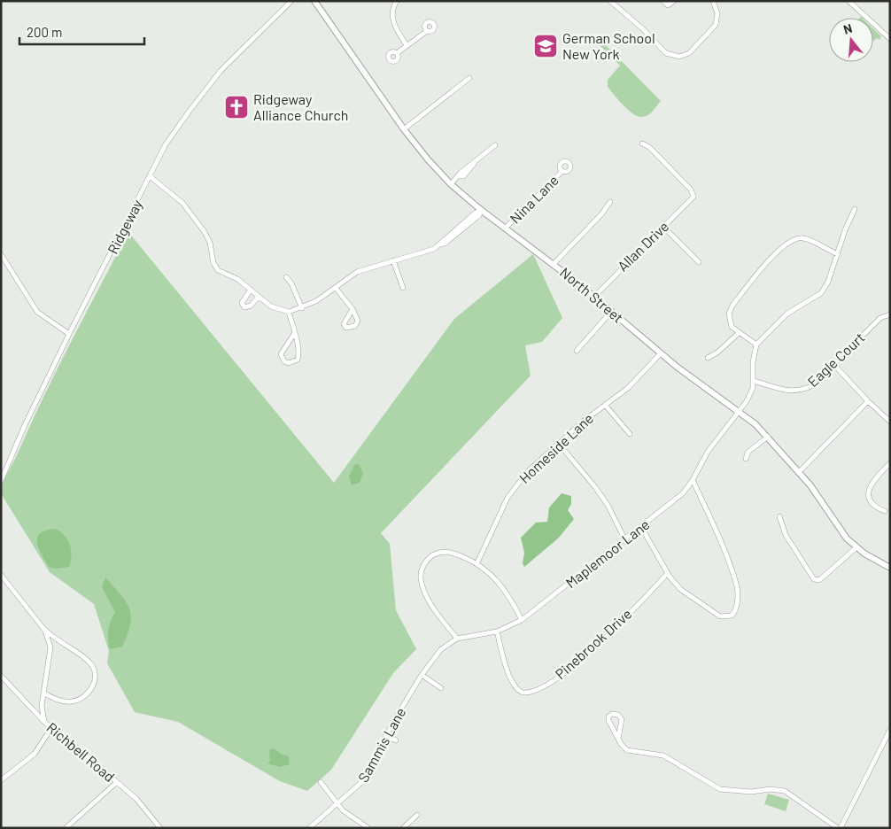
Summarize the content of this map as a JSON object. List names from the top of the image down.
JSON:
{
  "streets": {
    "main road": ["North Street"],
    "street": [
      "Nina Lane",
      "Ridgeway",
      "Allan Drive",
      "Eagle Court",
      "Homeside Lane",
      "Maplemoor Lane",
      "Pinebrook Drive",
      "Sammis Lane",
      "Richbell Road"
    ]
  },
  "crossings": [
    ["Nina Lane", "North Street"],
    ["Allan Drive", "North Street"],
    ["North Street", "Homeside Lane"],
    ["North Street", "Maplemoor Lane"],
    ["Eagle Court", "Maplemoor Lane"],
    ["Maplemoor Lane", "Pinebrook Drive"],
    ["Maplemoor Lane", "Sammis Lane"]
  ],
  "places": {
    "school or university": ["German School New York"],
    "church": ["Ridgeway Alliance Church"]
  },
  "scale_bar": "200 m",
  "north": "top"
}
